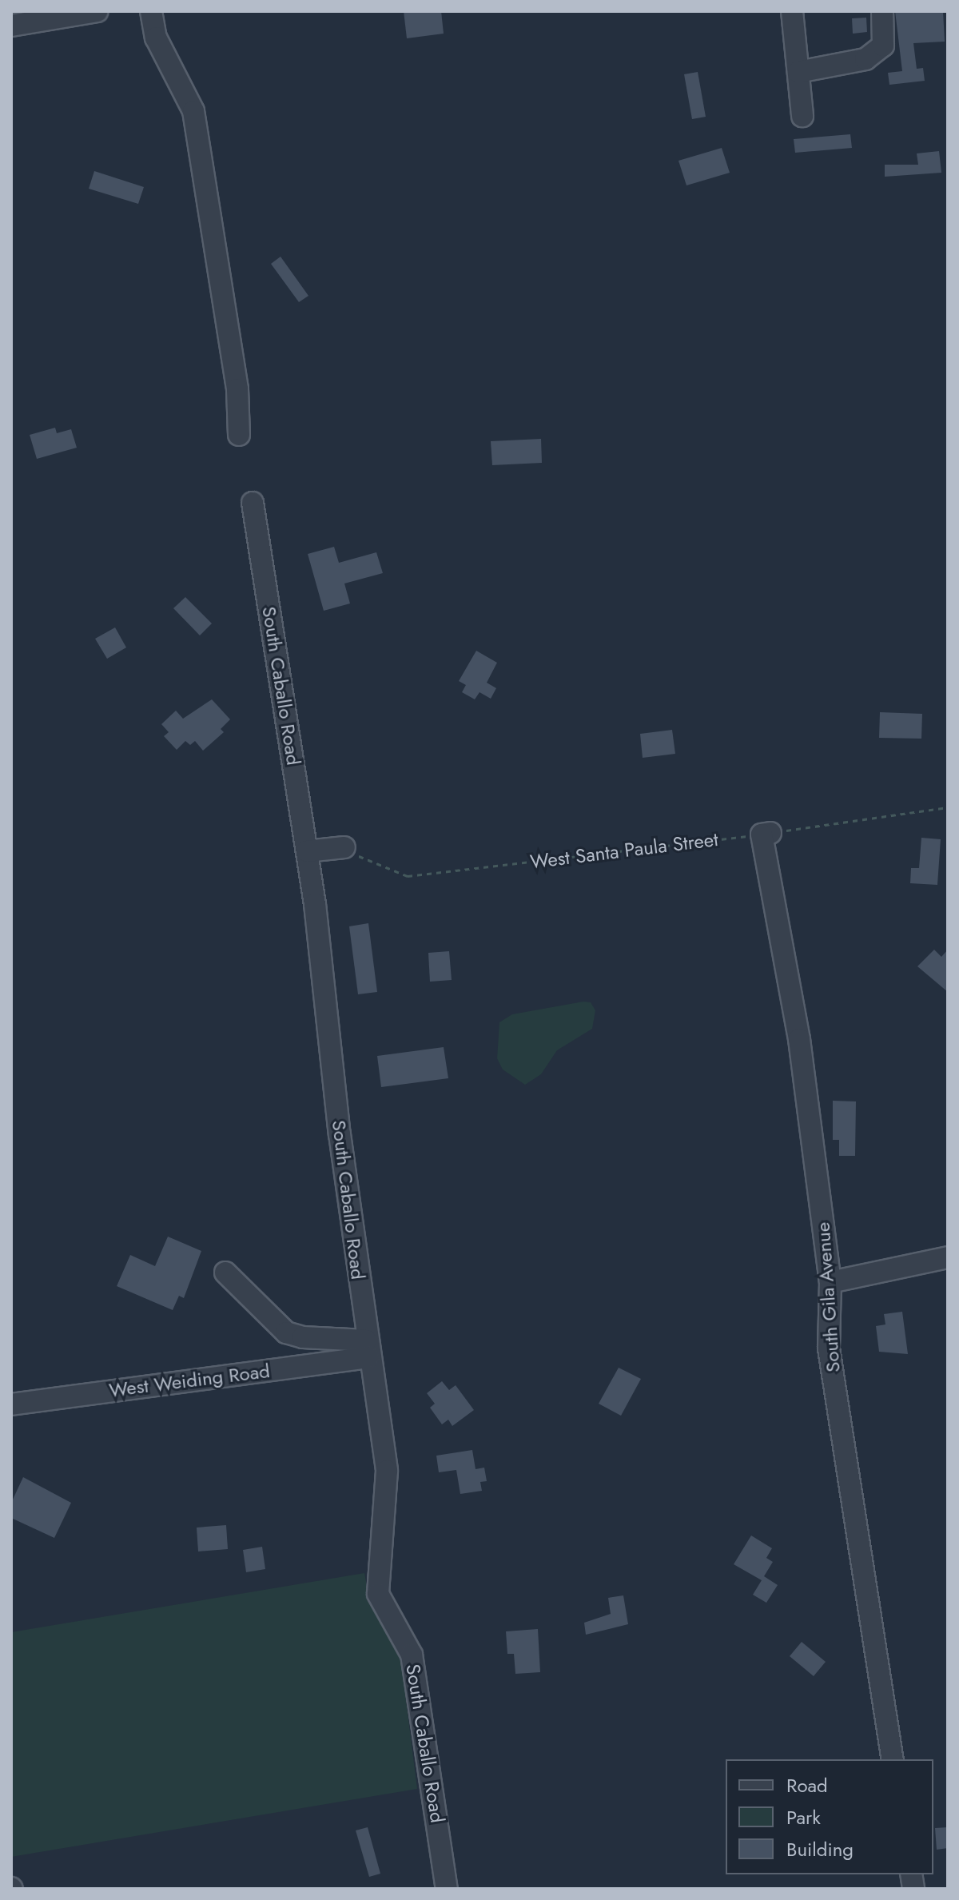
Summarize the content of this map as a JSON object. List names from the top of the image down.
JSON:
{
  "streets": {
    "street": ["South Caballo Road", "South Gila Avenue", "West Weiding Road"],
    "path": ["West Santa Paula Street"]
  },
  "crossings": [
    ["South Caballo Road", "West Weiding Road"],
    ["West Santa Paula Street", "South Gila Avenue"]
  ],
  "legend": ["Road", "Park", "Building"]
}
